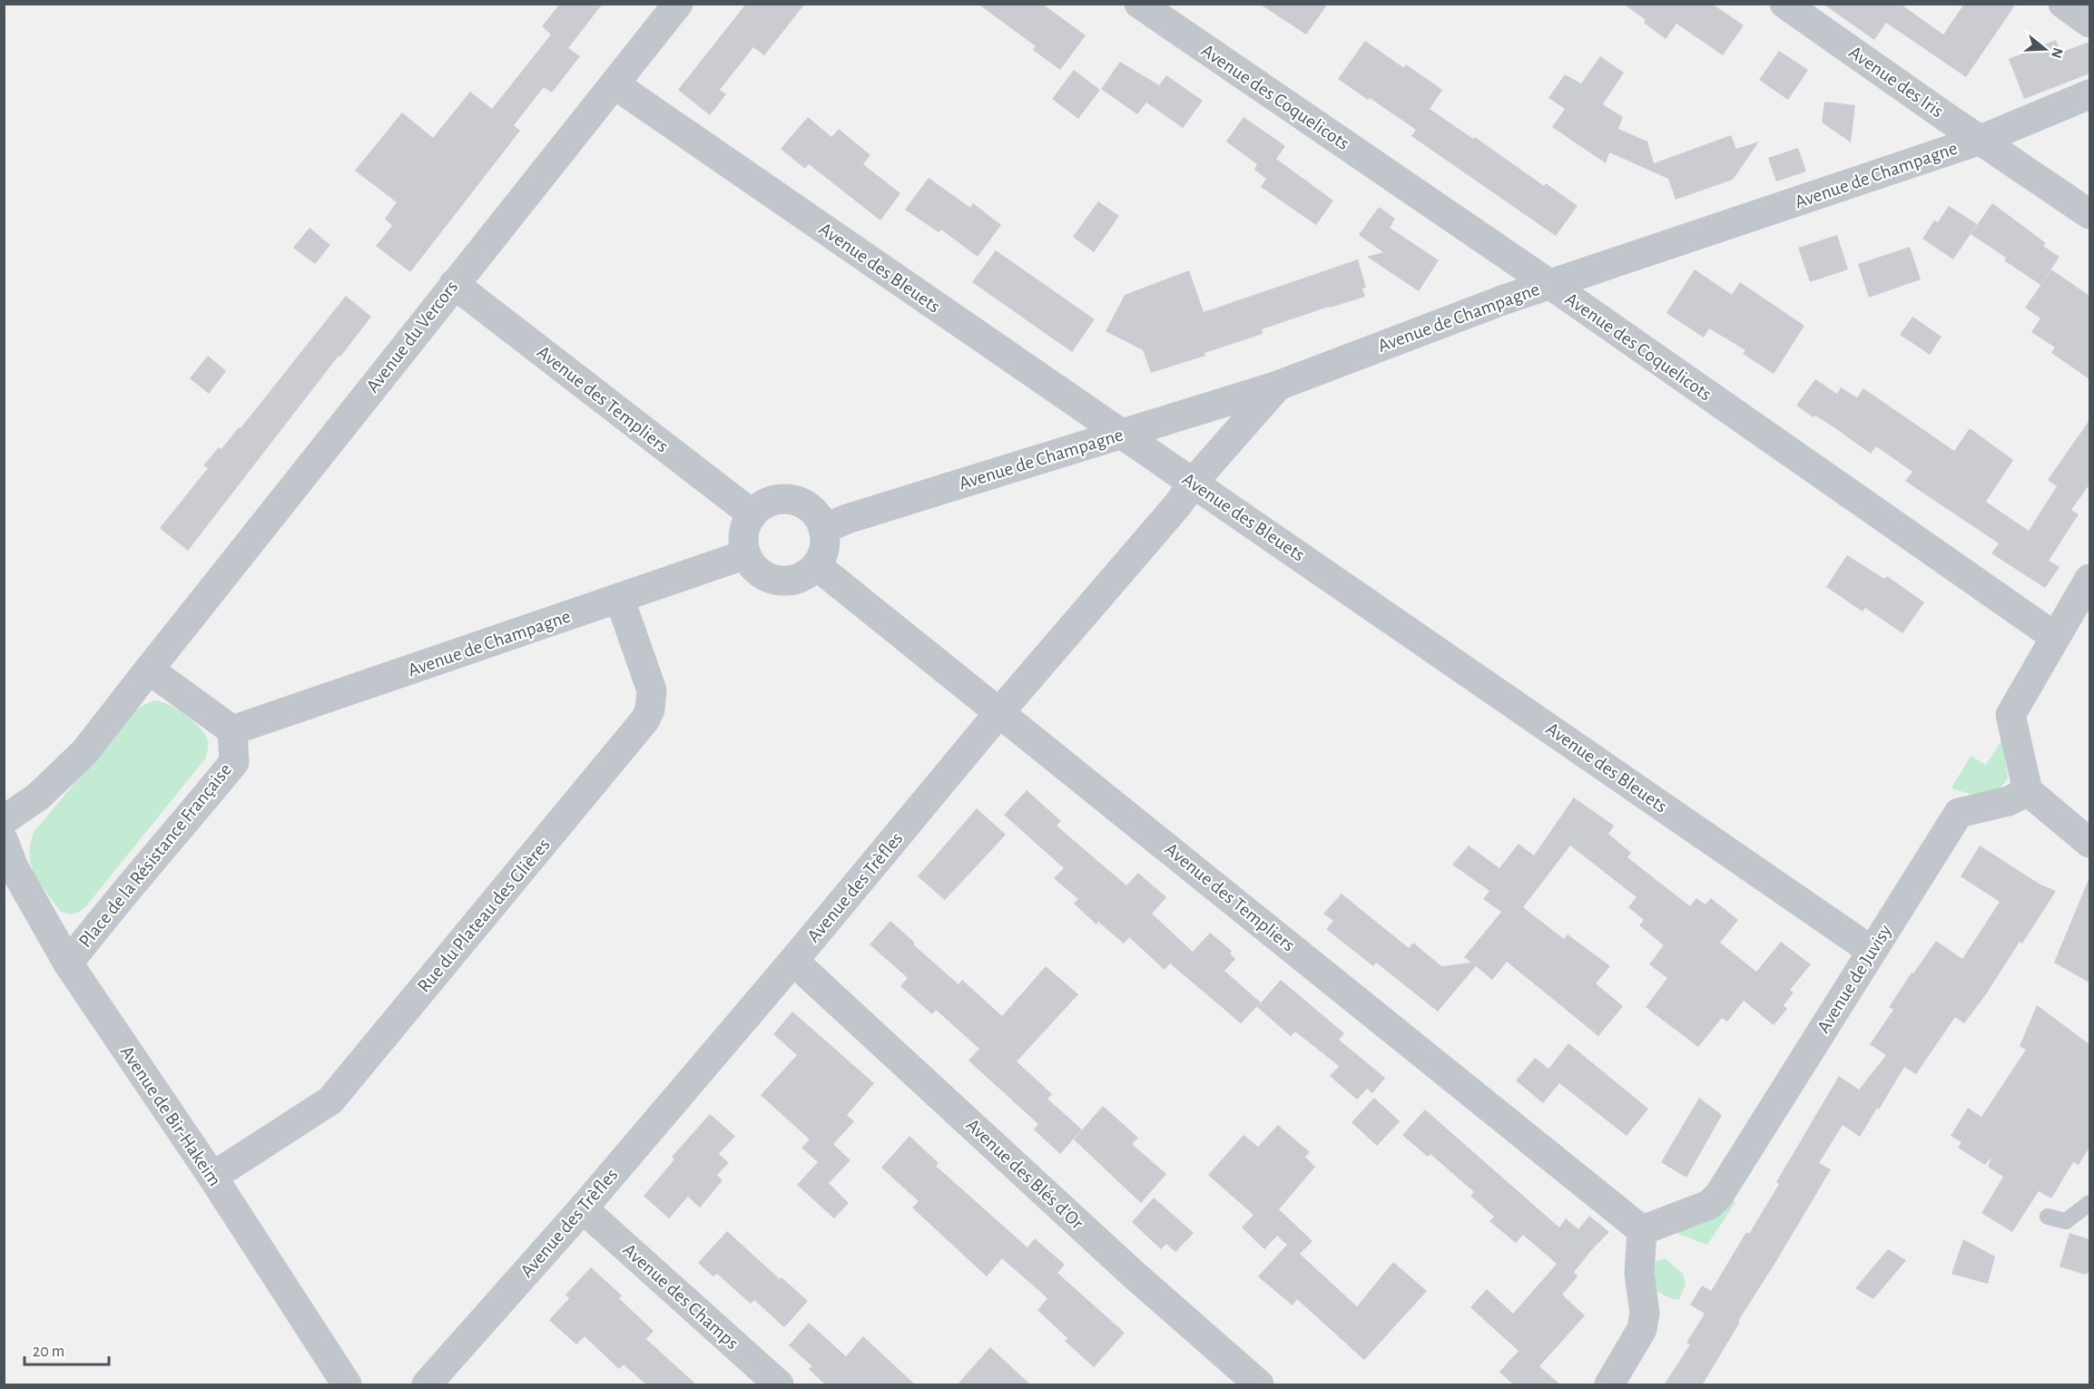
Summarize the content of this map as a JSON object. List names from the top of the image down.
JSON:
{
  "streets": {
    "street": [
      "Avenue des Iris",
      "Avenue des Coquelicots",
      "Avenue de Champagne",
      "Avenue des Bleuets",
      "Avenue du Vercors",
      "Avenue des Templiers",
      "Place de la Résistance Française",
      "Avenue des Trèfles",
      "Rue du Plateau des Glières",
      "Avenue de Juvisy",
      "Avenue de Bir-Hakeim",
      "Avenue des Blés d'Or",
      "Avenue des Champs"
    ]
  },
  "crossings": [
    ["Avenue des Iris", "Avenue de Champagne"],
    ["Avenue des Coquelicots", "Avenue de Champagne"],
    ["Avenue de Champagne", "Avenue des Bleuets"],
    ["Avenue de Champagne", "Avenue des Templiers"],
    ["Avenue de Champagne", "Place de la Résistance Française"],
    ["Avenue de Champagne", "Avenue des Trèfles"],
    ["Avenue de Champagne", "Rue du Plateau des Glières"],
    ["Avenue des Bleuets", "Avenue du Vercors"],
    ["Avenue des Bleuets", "Avenue des Trèfles"],
    ["Avenue des Bleuets", "Avenue de Juvisy"],
    ["Avenue du Vercors", "Avenue des Templiers"],
    ["Avenue des Templiers", "Avenue des Trèfles"],
    ["Avenue des Templiers", "Avenue de Juvisy"],
    ["Place de la Résistance Française", "Avenue de Bir-Hakeim"],
    ["Avenue des Trèfles", "Avenue des Blés d'Or"],
    ["Avenue des Trèfles", "Avenue des Champs"],
    ["Rue du Plateau des Glières", "Avenue de Bir-Hakeim"]
  ],
  "scale_bar": "20 m",
  "north": "right"
}
